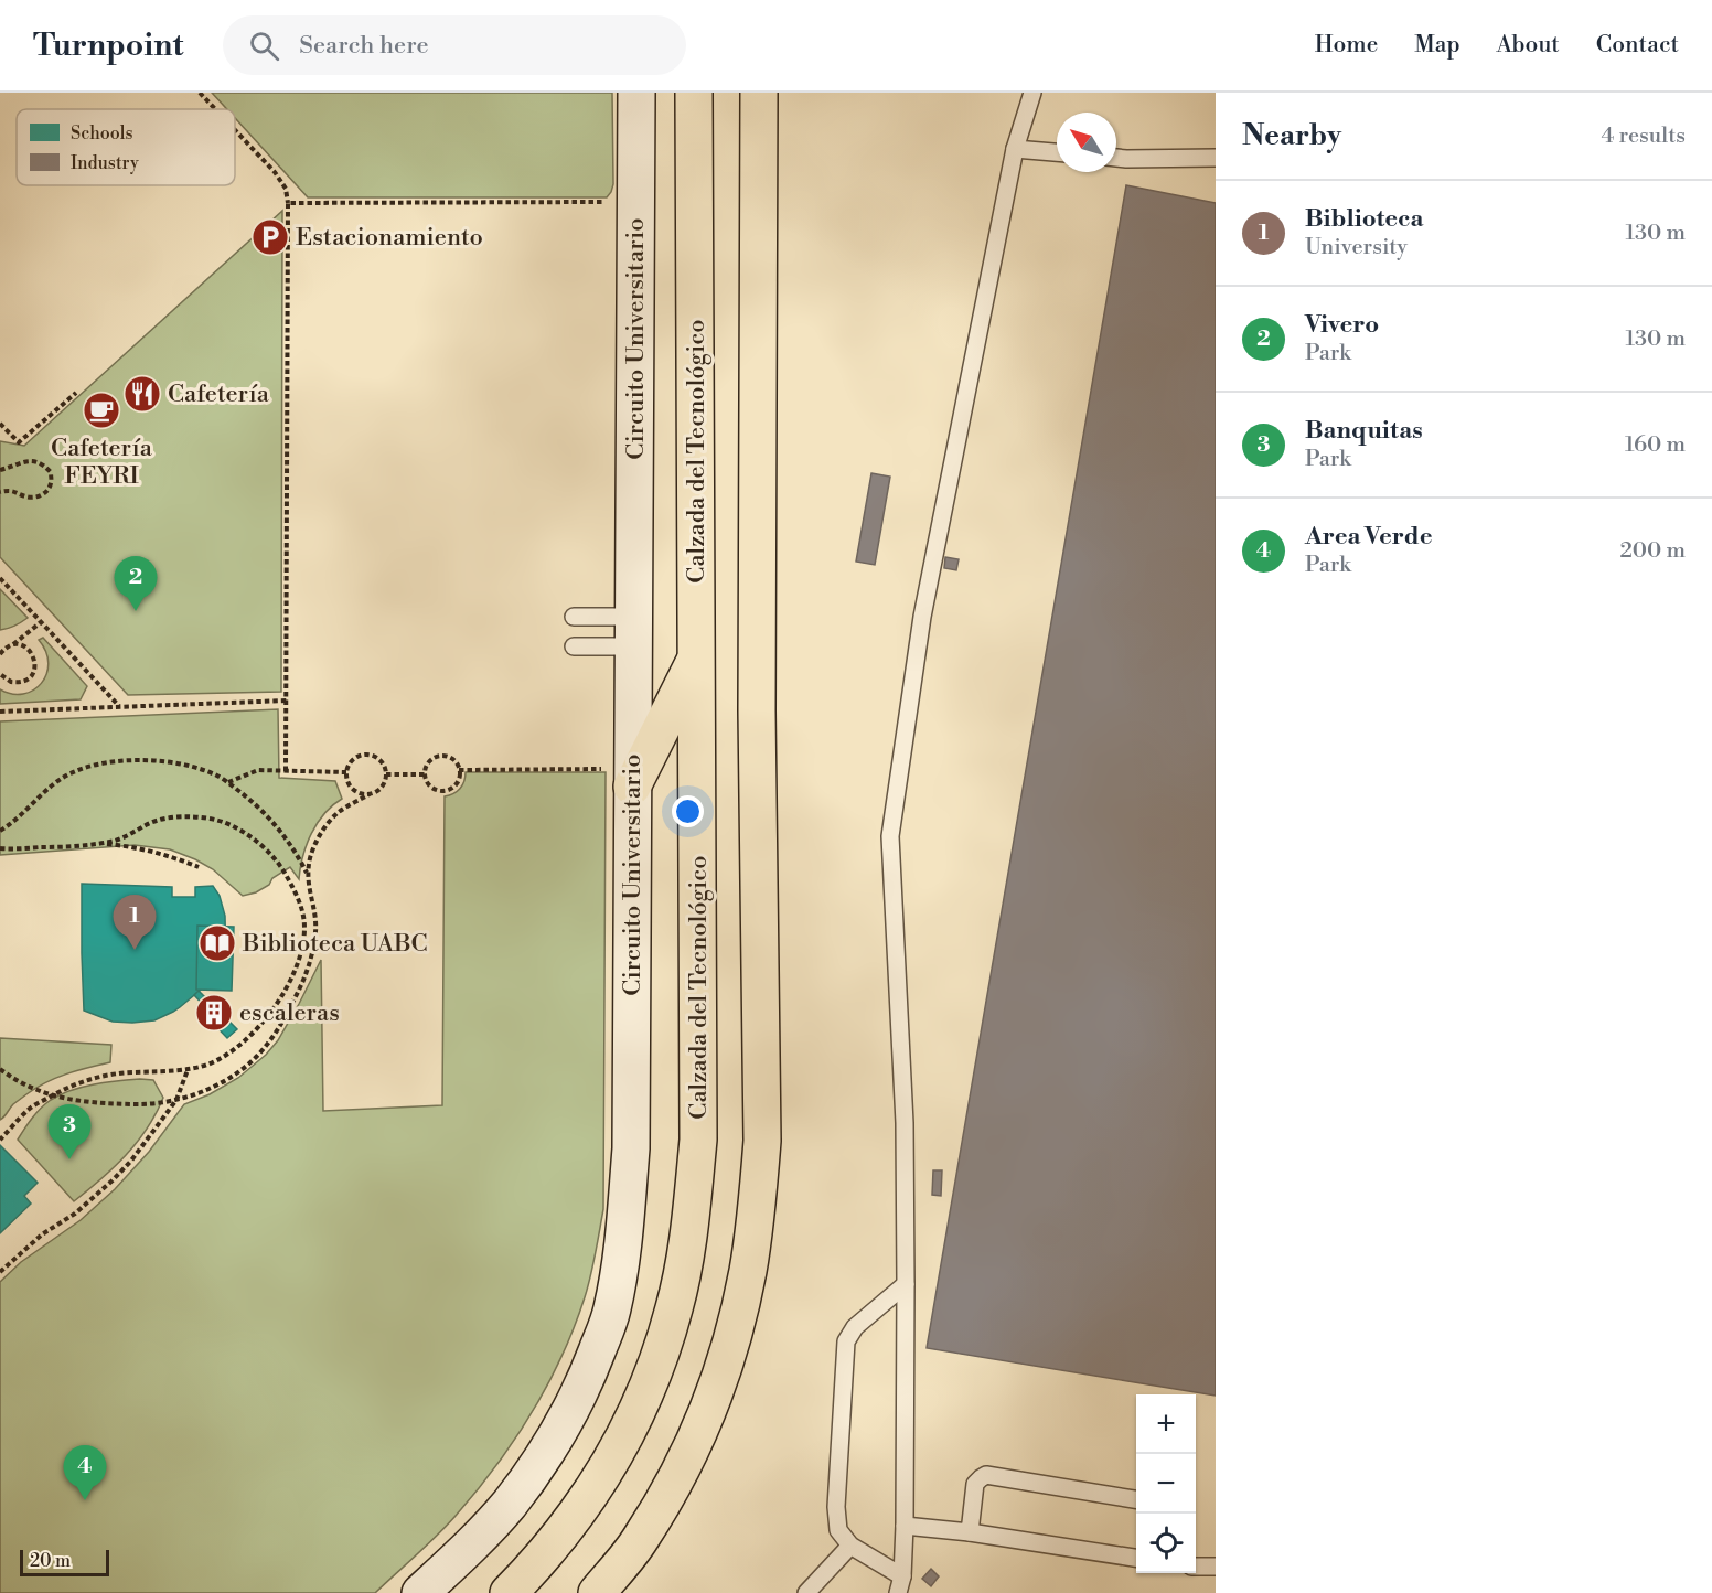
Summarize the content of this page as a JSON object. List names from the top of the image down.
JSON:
{
  "streets": {
    "main road": ["Calzada del Tecnológico"],
    "street": ["Circuito Universitario"]
  },
  "places": {
    "parking": ["Estacionamiento"],
    "restaurant": ["Cafetería"],
    "cafe": ["Cafetería FEYRI"],
    "library": ["Biblioteca UABC"],
    "building": ["escaleras"]
  },
  "legend": ["Schools", "Industry"],
  "scale_bar": "20 m",
  "north": "top left",
  "page": {
    "header": "Turnpoint",
    "search": "Search here",
    "nav": [
      "Home",
      "Map",
      "About",
      "Contact"
    ],
    "heading": ["Nearby", "4 results"],
    "list": [
      {
        "mark": "1",
        "name": "Biblioteca",
        "note": "University",
        "value": "130 m"
      },
      {
        "mark": "2",
        "name": "Vivero",
        "note": "Park",
        "value": "130 m"
      },
      {
        "mark": "3",
        "name": "Banquitas",
        "note": "Park",
        "value": "160 m"
      },
      {
        "mark": "4",
        "name": "Area Verde",
        "note": "Park",
        "value": "200 m"
      }
    ],
    "pins": [
      "2",
      "1",
      "3",
      "4"
    ],
    "map_buttons": ["+", "−"],
    "scale": "20 m"
  }
}
